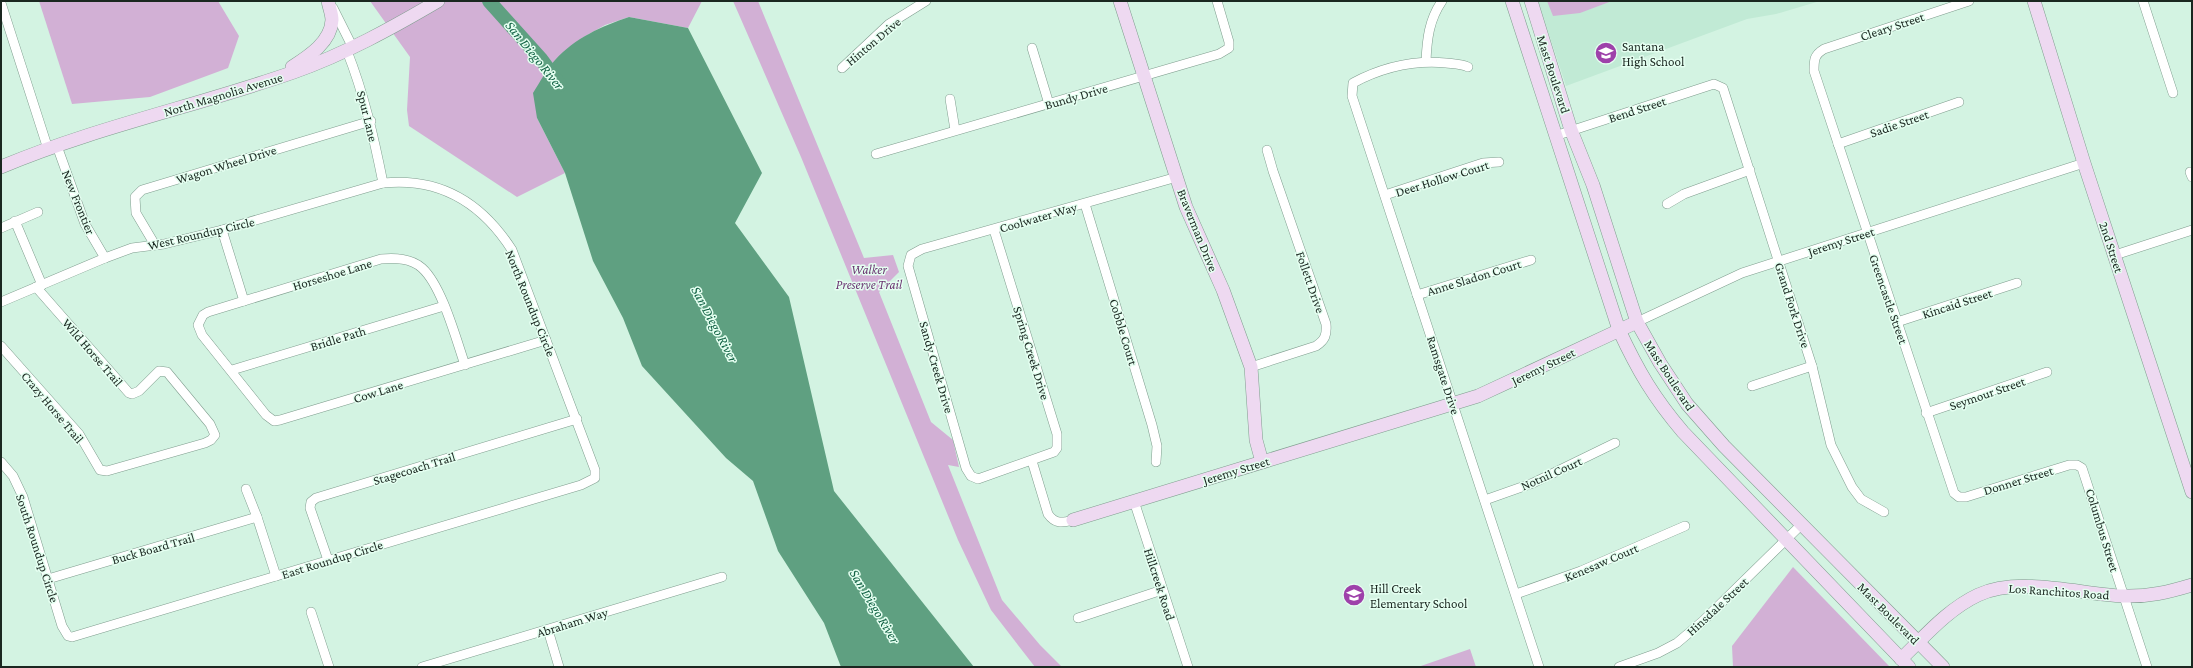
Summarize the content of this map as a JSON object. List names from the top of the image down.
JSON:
{
  "streets": {
    "street": [
      "Cleary Street",
      "Hinton Drive",
      "Mast Boulevard",
      "North Magnolia Avenue",
      "Bundy Drive",
      "Bend Street",
      "Spur Lane",
      "Sadie Street",
      "Wagon Wheel Drive",
      "Deer Hollow Court",
      "New Frontier",
      "Coolwater Way",
      "Braverman Drive",
      "West Roundup Circle",
      "Jeremy Street",
      "2nd Street",
      "Horseshoe Lane",
      "Anne Sladon Court",
      "Follett Drive",
      "Greencastle Street",
      "North Roundup Circle",
      "Kincaid Street",
      "Grand Fork Drive",
      "Cobble Court",
      "Bridle Path",
      "Wild Horse Trail",
      "Spring Creek Drive",
      "Sandy Creek Drive",
      "Ramsgate Drive",
      "Cow Lane",
      "Seymour Street",
      "Crazy Horse Trail",
      "Stagecoach Trail",
      "Notnil Court",
      "Donner Street",
      "Columbus Street",
      "South Roundup Circle",
      "Buck Board Trail",
      "East Roundup Circle",
      "Kenesaw Court",
      "Hillcreek Road",
      "Los Ranchitos Road",
      "Hinsdale Street",
      "Abraham Way"
    ]
  },
  "crossings": [
    ["Cleary Street", "Greencastle Street"],
    ["Mast Boulevard", "Bend Street"],
    ["Mast Boulevard", "Jeremy Street"],
    ["Mast Boulevard", "Los Ranchitos Road"],
    ["Mast Boulevard", "Hinsdale Street"],
    ["North Magnolia Avenue", "Spur Lane"],
    ["North Magnolia Avenue", "New Frontier"],
    ["Bundy Drive", "Braverman Drive"],
    ["Bend Street", "Grand Fork Drive"],
    ["Spur Lane", "Wagon Wheel Drive"],
    ["Spur Lane", "West Roundup Circle"],
    ["Spur Lane", "North Roundup Circle"],
    ["Sadie Street", "Greencastle Street"],
    ["Wagon Wheel Drive", "West Roundup Circle"],
    ["Deer Hollow Court", "Ramsgate Drive"],
    ["New Frontier", "West Roundup Circle"],
    ["Coolwater Way", "Braverman Drive"],
    ["Coolwater Way", "Cobble Court"],
    ["Coolwater Way", "Spring Creek Drive"],
    ["Coolwater Way", "Sandy Creek Drive"],
    ["Braverman Drive", "Jeremy Street"],
    ["Braverman Drive", "Follett Drive"],
    ["West Roundup Circle", "North Roundup Circle"],
    ["West Roundup Circle", "Wild Horse Trail"],
    ["Jeremy Street", "2nd Street"],
    ["Jeremy Street", "Greencastle Street"],
    ["Jeremy Street", "Grand Fork Drive"],
    ["Jeremy Street", "Spring Creek Drive"],
    ["Jeremy Street", "Sandy Creek Drive"],
    ["Jeremy Street", "Ramsgate Drive"],
    ["Jeremy Street", "Hillcreek Road"],
    ["Horseshoe Lane", "Bridle Path"],
    ["Horseshoe Lane", "Cow Lane"],
    ["Anne Sladon Court", "Ramsgate Drive"],
    ["Greencastle Street", "Kincaid Street"],
    ["Greencastle Street", "Seymour Street"],
    ["Greencastle Street", "Donner Street"],
    ["North Roundup Circle", "Cow Lane"],
    ["North Roundup Circle", "Stagecoach Trail"],
    ["North Roundup Circle", "East Roundup Circle"],
    ["Bridle Path", "Cow Lane"],
    ["Wild Horse Trail", "Crazy Horse Trail"],
    ["Spring Creek Drive", "Sandy Creek Drive"],
    ["Ramsgate Drive", "Notnil Court"],
    ["Ramsgate Drive", "Kenesaw Court"],
    ["Stagecoach Trail", "East Roundup Circle"],
    ["Donner Street", "Columbus Street"],
    ["Columbus Street", "Los Ranchitos Road"],
    ["South Roundup Circle", "Buck Board Trail"],
    ["South Roundup Circle", "East Roundup Circle"]
  ],
  "water": ["San Diego River"],
  "parks": ["Walker Preserve Trail"],
  "places": {
    "school or university": ["Santana High School", "Hill Creek Elementary School"]
  }
}
